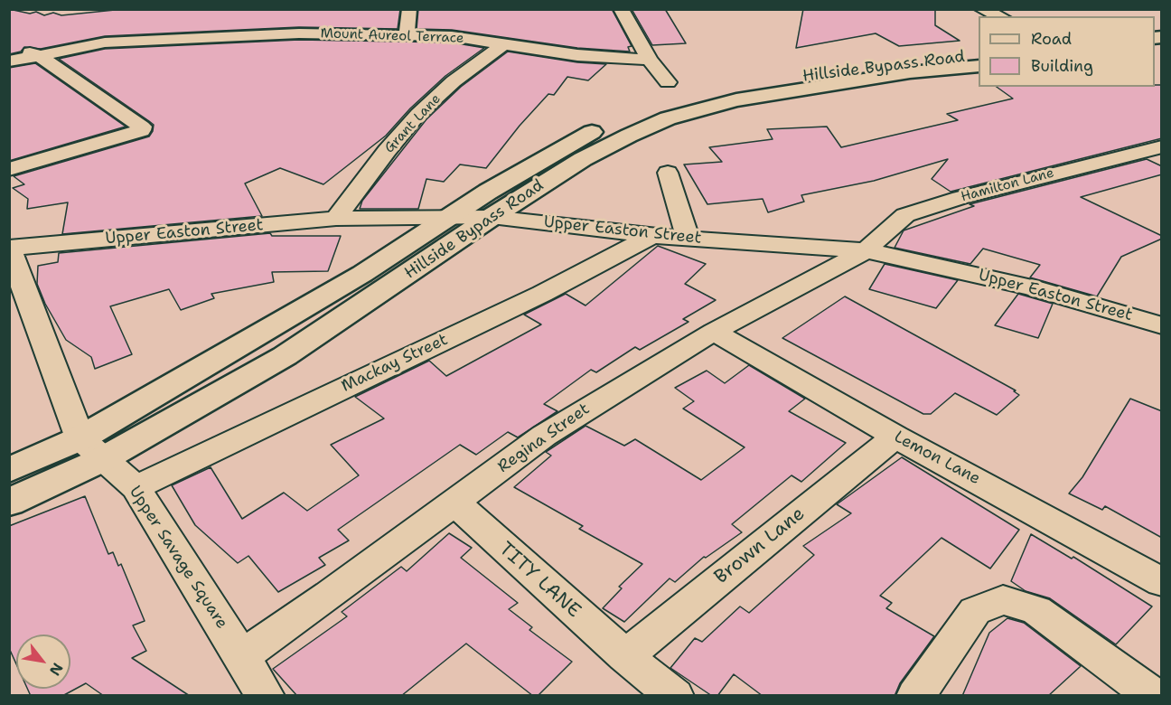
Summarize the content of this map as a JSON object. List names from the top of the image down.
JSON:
{
  "streets": {
    "street": [
      "Mount Aureol Terrace",
      "Hillside Bypass Road",
      "Grant Lane",
      "Hamilton Lane",
      "Upper Easton Street",
      "Mackay Street",
      "Regina Street",
      "Lemon Lane",
      "Brown Lane",
      "Upper Savage Square",
      "TITY LANE"
    ]
  },
  "crossings": [
    ["Mount Aureol Terrace", "Grant Lane"],
    ["Hillside Bypass Road", "Upper Easton Street"],
    ["Hillside Bypass Road", "Upper Savage Square"],
    ["Grant Lane", "Upper Easton Street"],
    ["Hamilton Lane", "Upper Easton Street"],
    ["Hamilton Lane", "Regina Street"],
    ["Upper Easton Street", "Mackay Street"],
    ["Upper Easton Street", "Regina Street"],
    ["Upper Easton Street", "Upper Savage Square"],
    ["Mackay Street", "Upper Savage Square"],
    ["Regina Street", "Lemon Lane"],
    ["Regina Street", "Upper Savage Square"],
    ["Regina Street", "TITY LANE"],
    ["Lemon Lane", "Brown Lane"],
    ["Brown Lane", "TITY LANE"]
  ],
  "legend": ["Road", "Building"],
  "north": "bottom right"
}
